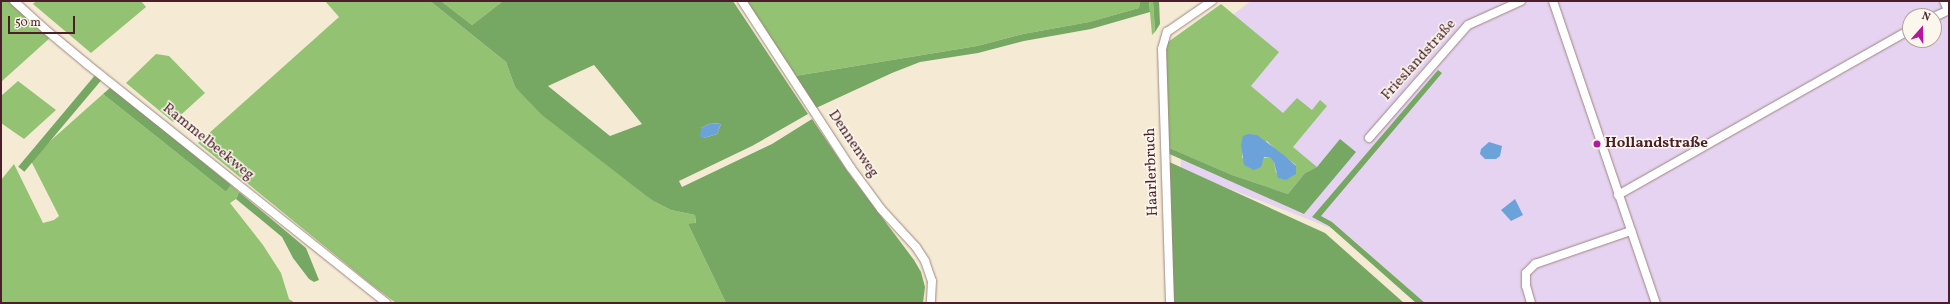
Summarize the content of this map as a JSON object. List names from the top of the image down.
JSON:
{
  "streets": {
    "street": [
      "Frieslandstraße",
      "Rammelbeekweg",
      "Dennenweg",
      "Haarlerbruch"
    ]
  },
  "places": ["Hollandstraße"],
  "scale_bar": "50 m",
  "north": "top"
}
